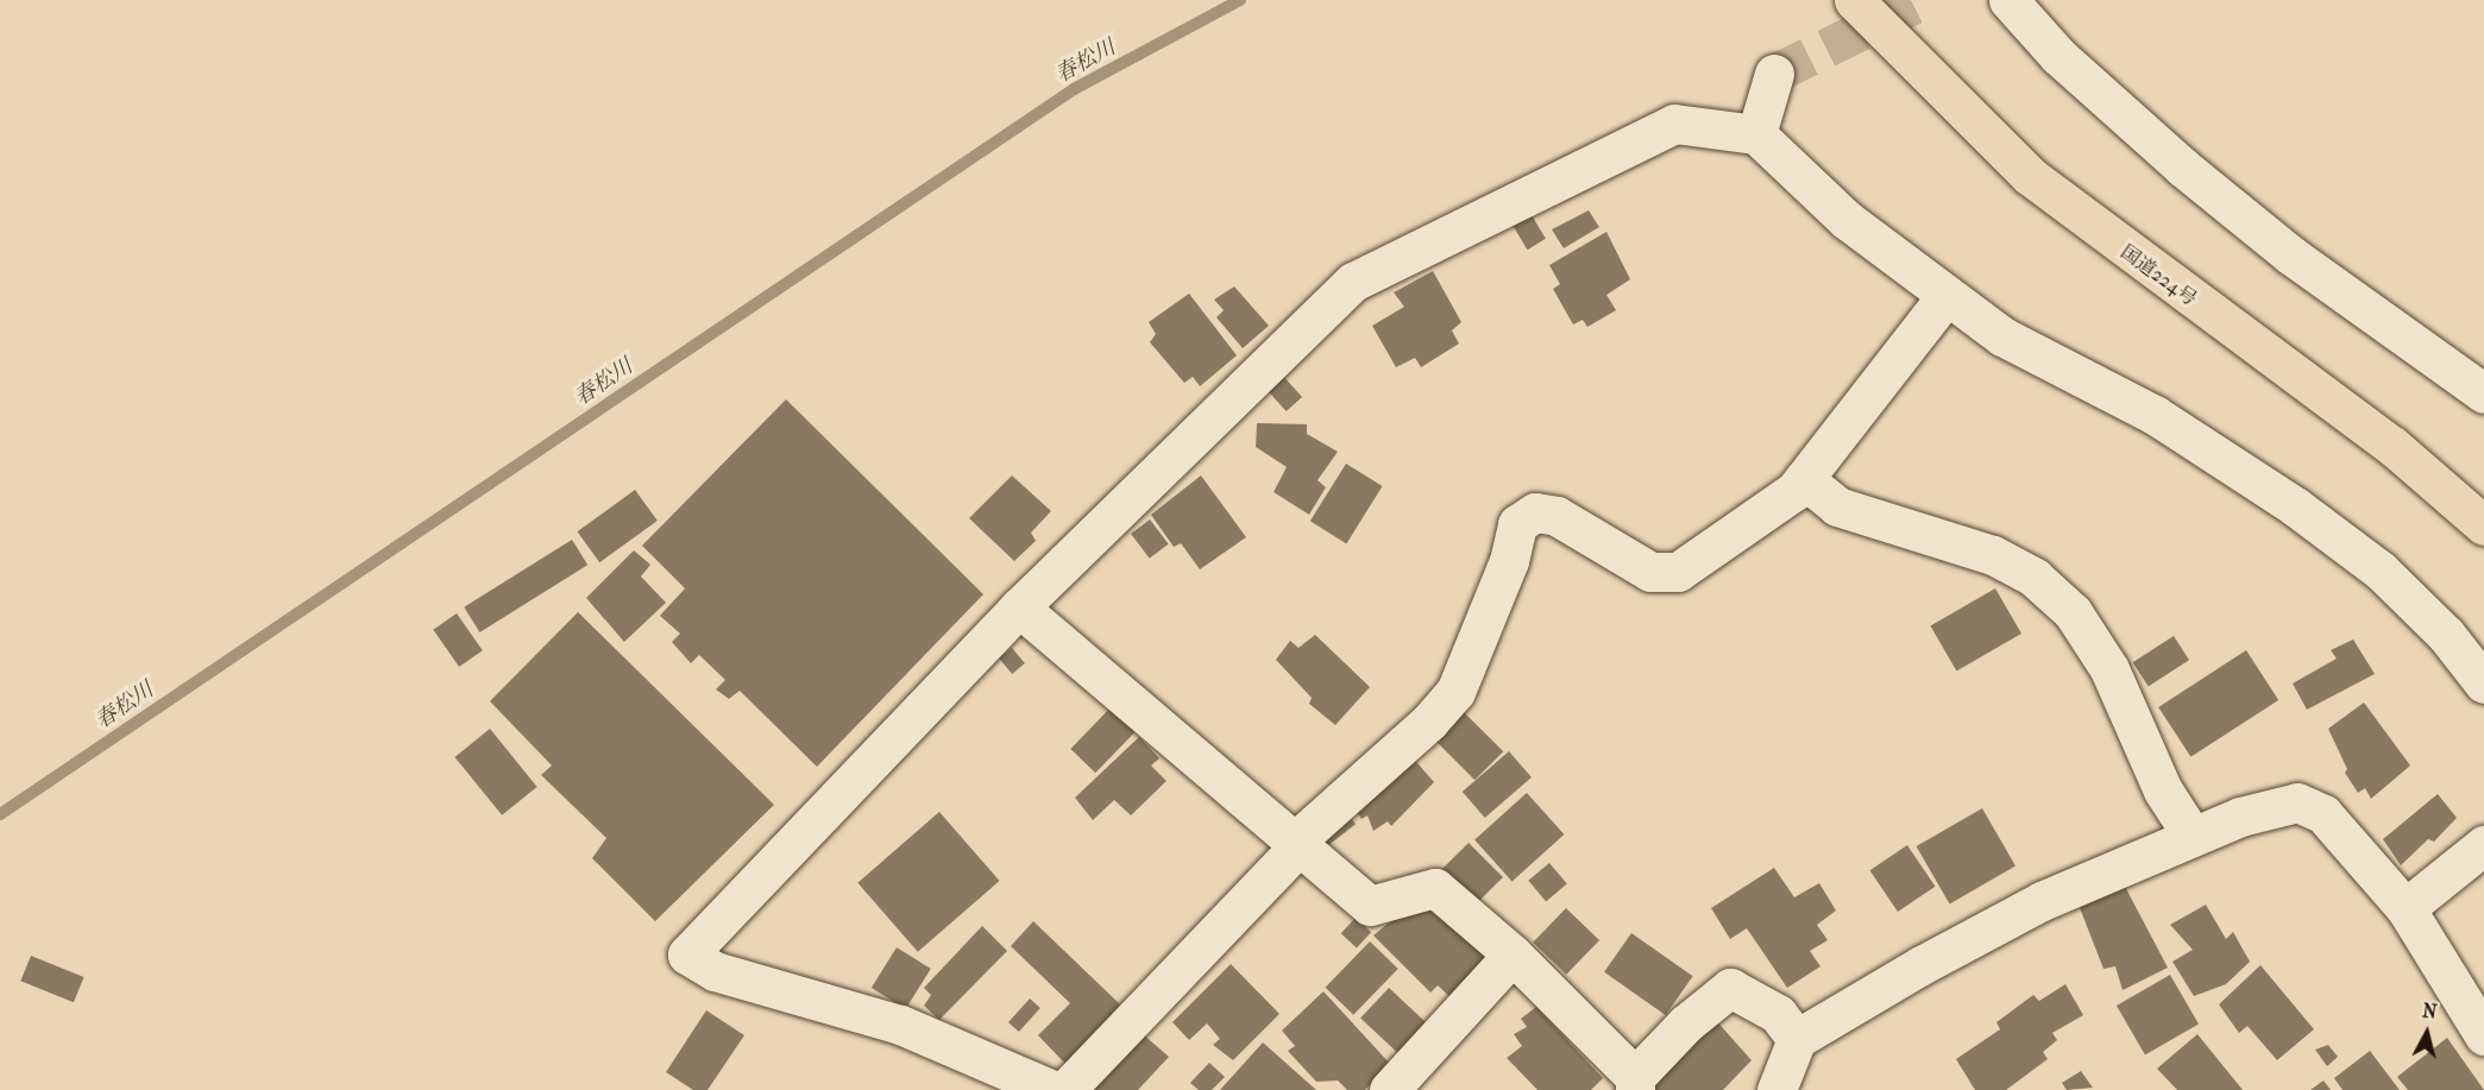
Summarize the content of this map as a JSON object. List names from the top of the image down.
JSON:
{
  "streets": {
    "highway": ["国道224号"]
  },
  "water": ["春松川"],
  "north": "top"
}
